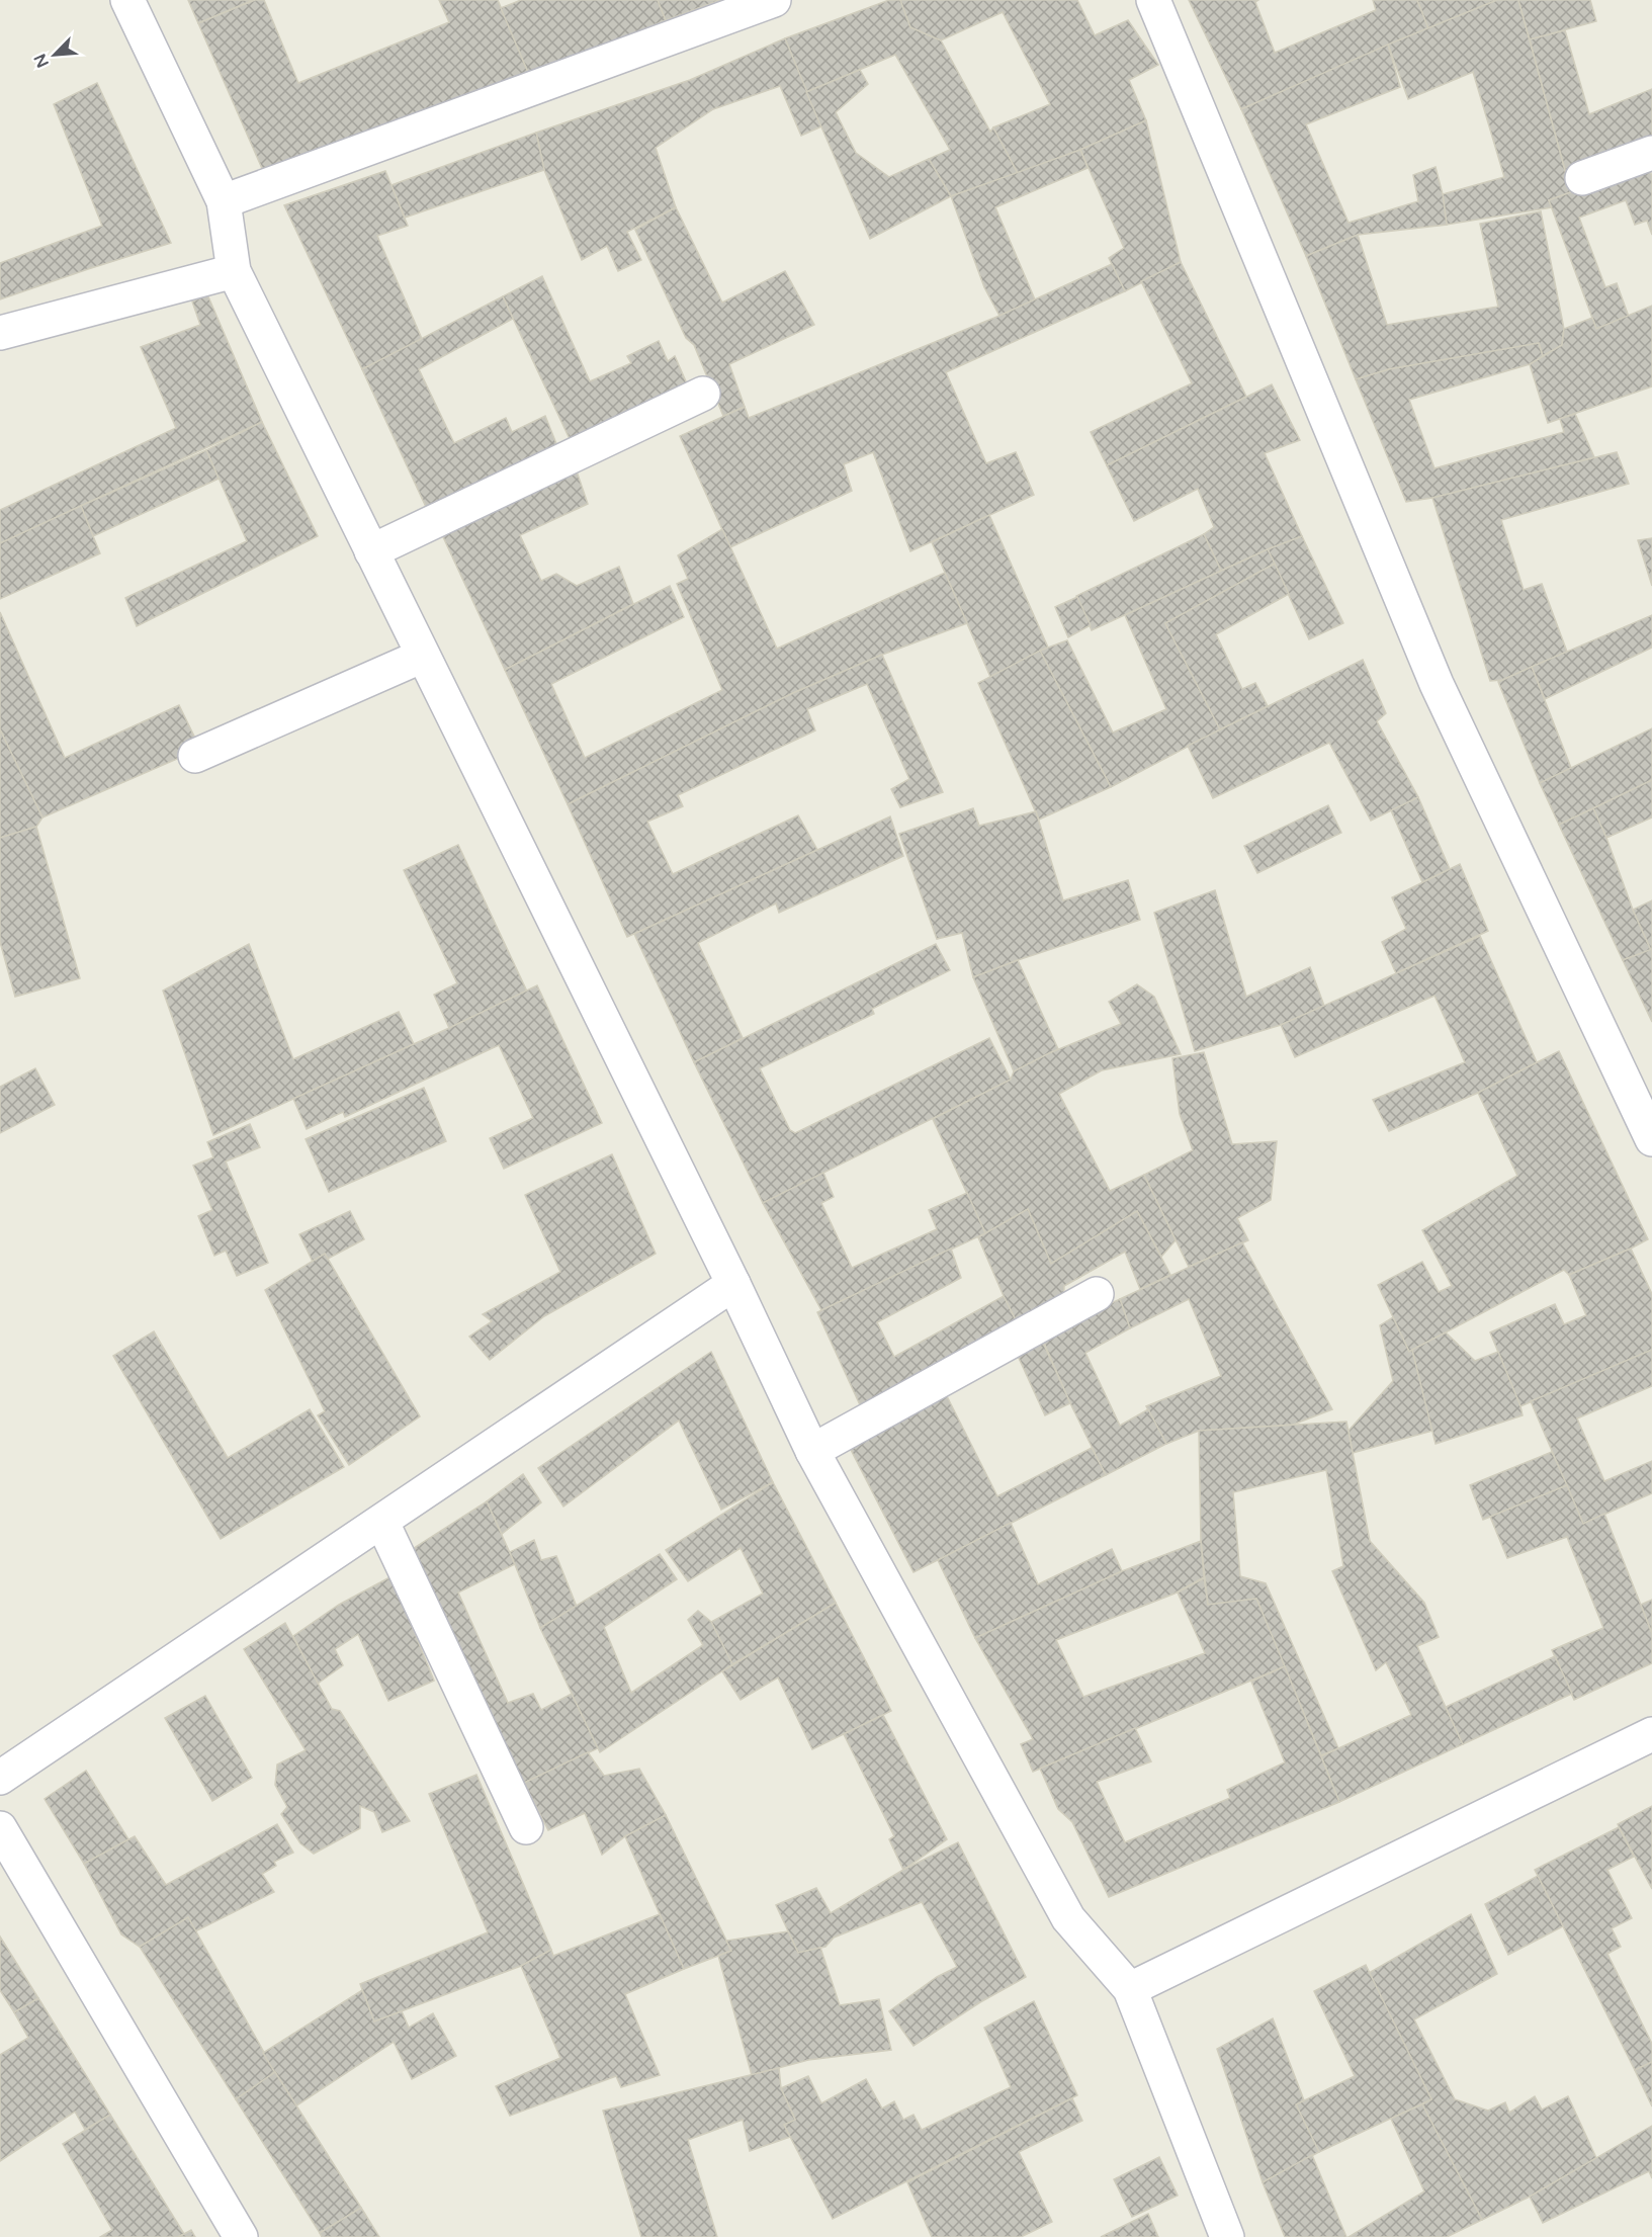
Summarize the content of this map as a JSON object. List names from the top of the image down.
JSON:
{
  "north": "bottom left"
}
